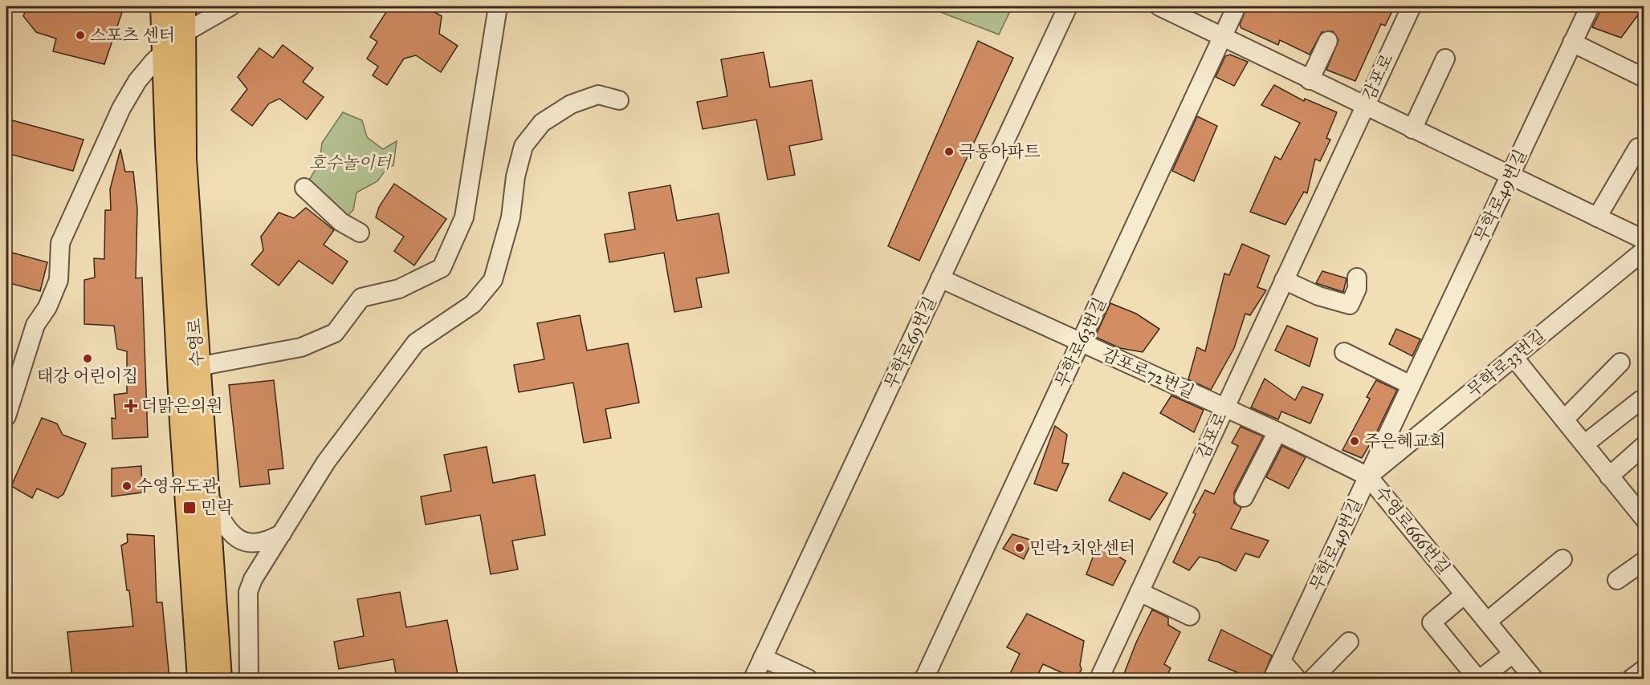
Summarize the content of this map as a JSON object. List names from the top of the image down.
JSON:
{
  "streets": {
    "main road": ["수영로"],
    "street": [
      "감포로",
      "무학로49번길",
      "무학로69번길",
      "무학로63번길",
      "무학로33번길",
      "감포로72번길",
      "수영로666번길"
    ]
  },
  "crossings": [
    ["감포로", "감포로72번길"],
    ["감포로", "수영로666번길"],
    ["무학로49번길", "무학로33번길"],
    ["무학로49번길", "수영로666번길"],
    ["무학로69번길", "감포로72번길"],
    ["무학로63번길", "감포로72번길"],
    ["무학로33번길", "수영로666번길"],
    ["감포로72번길", "수영로666번길"]
  ],
  "parks": ["호수놀이터"],
  "places": {
    "other": [
      "스포츠 센터",
      "극동아파트",
      "태강 어린이집",
      "주은혜교회",
      "수영유도관",
      "민락2치안센터"
    ],
    "health": ["더맑은의원"],
    "transit": ["민락"]
  }
}
